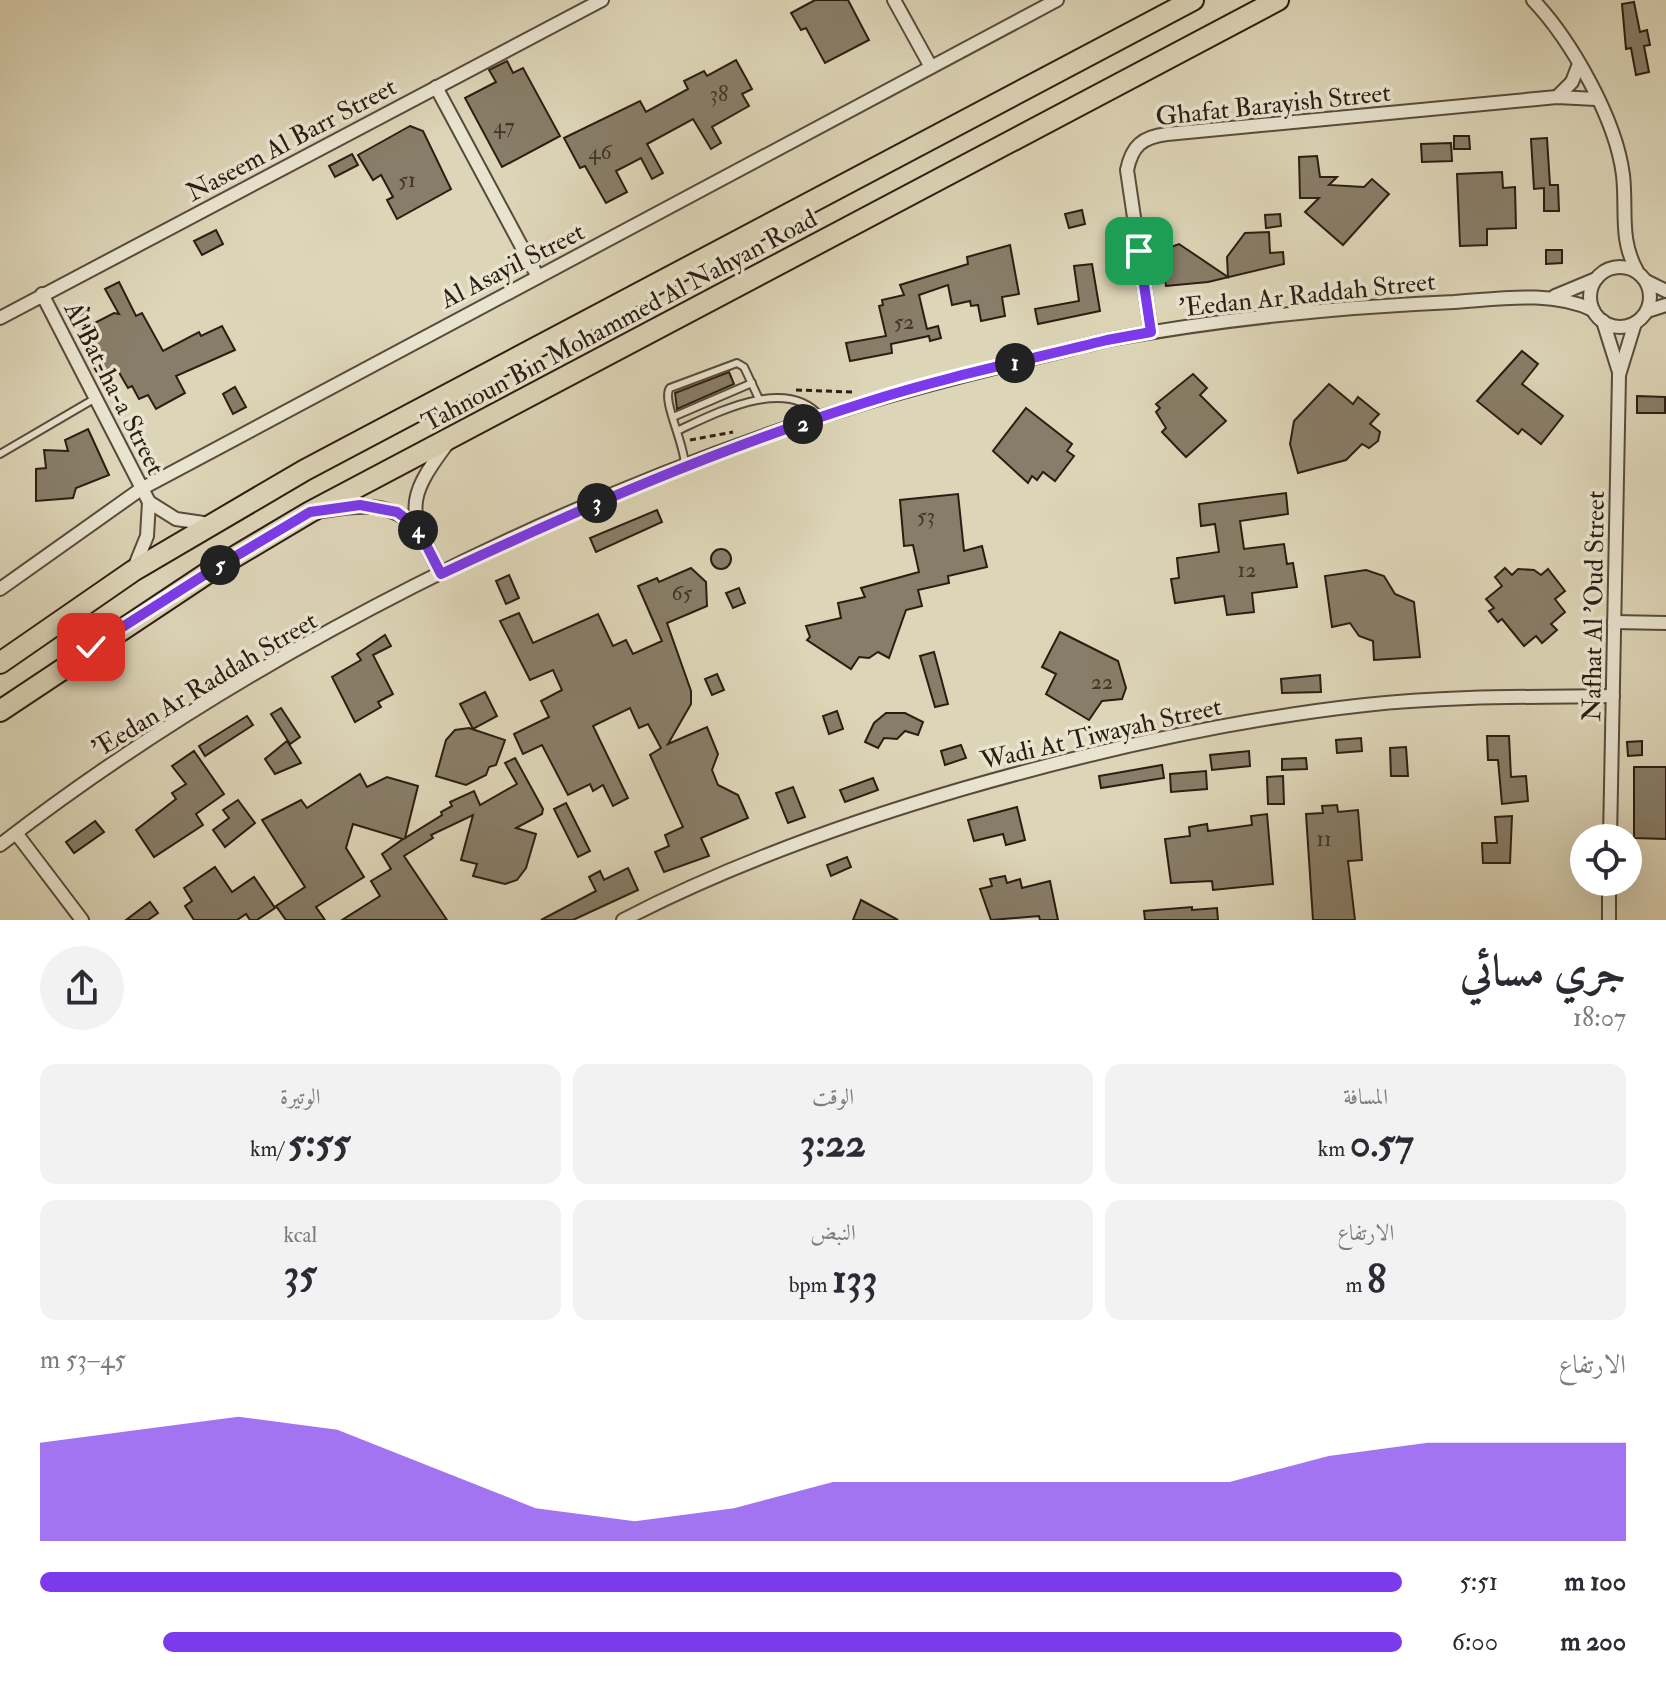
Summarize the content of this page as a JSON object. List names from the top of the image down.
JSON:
{
  "streets": {
    "main road": ["Tahnoun Bin Mohammed Al Nahyan Road"],
    "street": [
      "Ghafat Barayish Street",
      "Naseem Al Barr Street",
      "Al Asayil Street",
      "'Eedan Ar Raddah Street",
      "Al Bat-ha-a Street",
      "Nafhat Al 'Oud Street",
      "Wadi At Tiwayah Street"
    ]
  },
  "crossings": [
    ["Ghafat Barayish Street", "'Eedan Ar Raddah Street"],
    ["Naseem Al Barr Street", "Al Bat-ha-a Street"],
    ["Al Asayil Street", "Al Bat-ha-a Street"],
    ["'Eedan Ar Raddah Street", "Nafhat Al 'Oud Street"],
    ["Nafhat Al 'Oud Street", "Wadi At Tiwayah Street"]
  ],
  "house_numbers": [
    "38",
    "47",
    "46",
    "51",
    "52",
    "53",
    "12",
    "65",
    "22",
    "11"
  ],
  "page": {
    "pins": [
      "1",
      "2",
      "3",
      "4",
      "5"
    ],
    "heading": ["جري مسائي", "18:07"],
    "stats": [
      ["المسافة", "0.57 km"],
      ["الوقت", "3:22"],
      ["الوتيرة", "5:55 /km"],
      ["الارتفاع", "8 m"],
      ["النبض", "133 bpm"],
      ["kcal", "35"]
    ],
    "chart": ["الارتفاع", "45–53 m"],
    "list": [
      {
        "name": "100 m",
        "note": "5:51"
      },
      {
        "name": "200 m",
        "note": "6:00"
      }
    ]
  }
}
